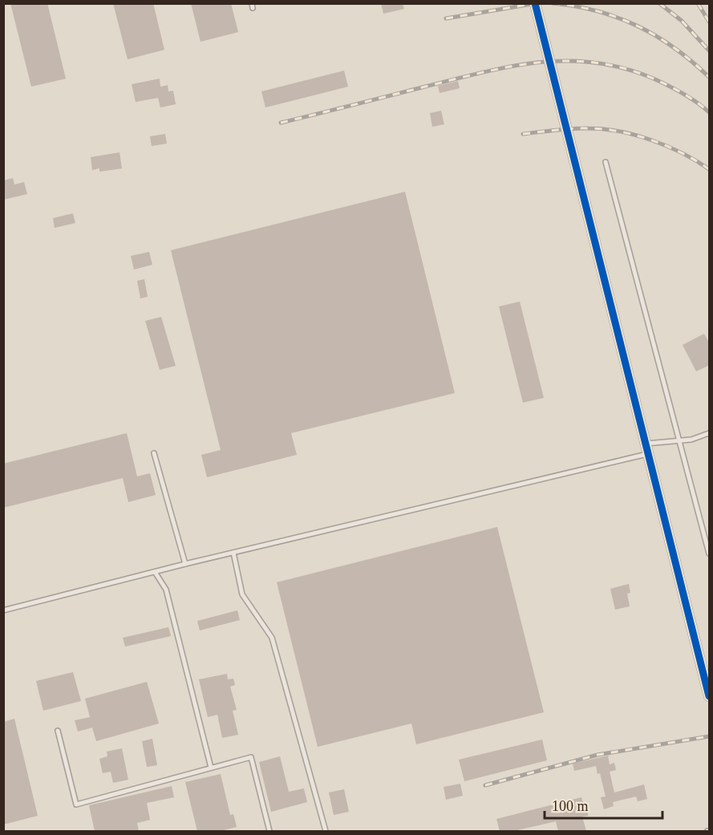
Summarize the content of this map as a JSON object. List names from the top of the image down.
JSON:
{
  "scale_bar": "100 m"
}
